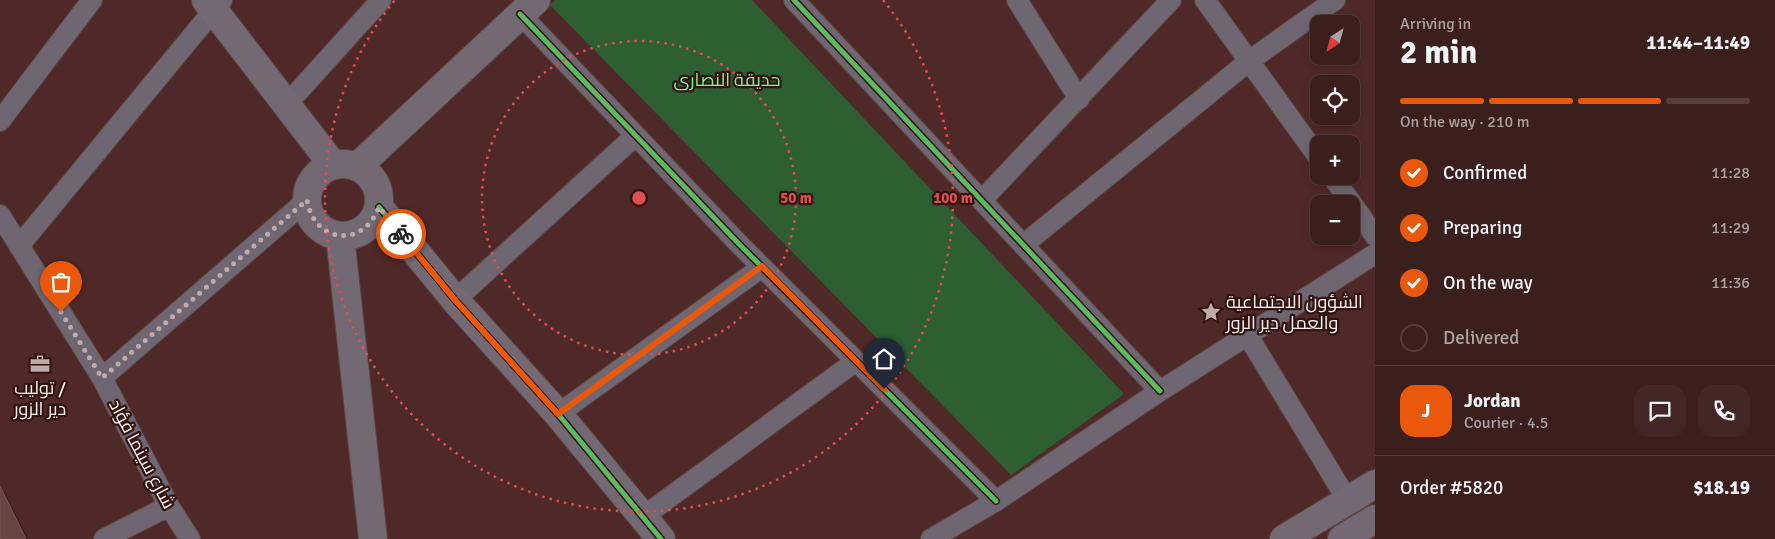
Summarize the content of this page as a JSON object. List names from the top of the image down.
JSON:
{
  "streets": {
    "street": ["شارع سينما فؤاد"]
  },
  "parks": ["حديقة النصارى"],
  "places": {
    "place": ["الشؤون الاجتماعية والعمل دير الزور"],
    "office": ["توليب / دير الزور"]
  },
  "north": "bottom left",
  "page": {
    "heading": ["2 min", "Arriving in", "11:44–11:49"],
    "panel": [
      "Jordan",
      "Courier · 4.5",
      "Order #5820",
      "$18.19"
    ],
    "map_buttons": ["+", "−"],
    "bar": "On the way · 210 m",
    "list": [
      ["Confirmed", "11:28"],
      ["Preparing", "11:29"],
      ["On the way", "11:36"],
      "Delivered"
    ],
    "round": "J"
  },
  "rings": ["50 m", "100 m"]
}
